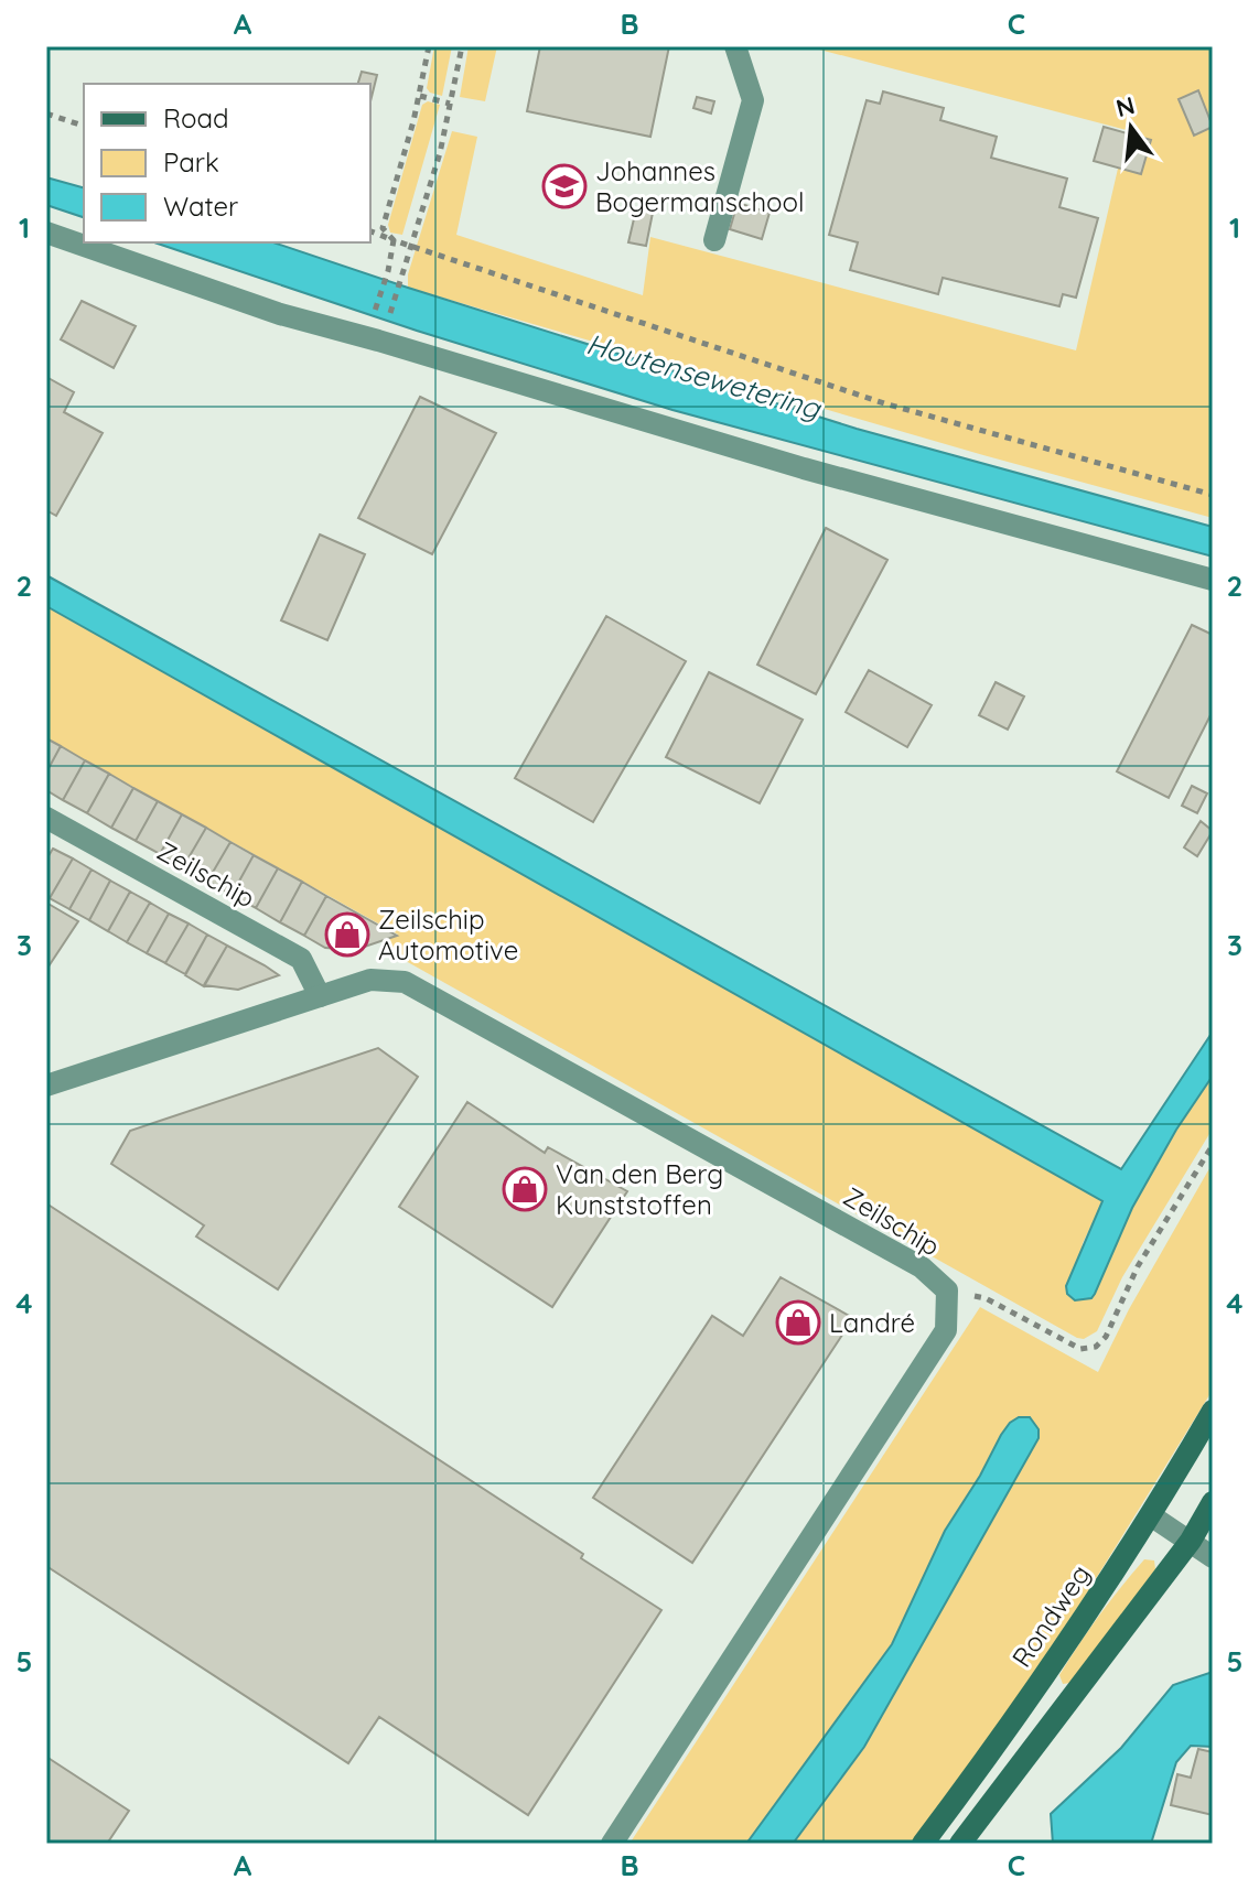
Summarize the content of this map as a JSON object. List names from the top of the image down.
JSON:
{
  "streets": {
    "main road": ["Rondweg"],
    "street": ["Zeilschip"]
  },
  "water": ["Houtensewetering"],
  "places": {
    "school or university": ["Johannes Bogermanschool"],
    "shop": ["Zeilschip Automotive", "Van den Berg Kunststoffen", "Landré"]
  },
  "legend": ["Road", "Park", "Water"],
  "north": "top",
  "grid": {
    "columns": ["A", "B", "C"],
    "rows": [
      "1",
      "2",
      "3",
      "4",
      "5"
    ]
  }
}
